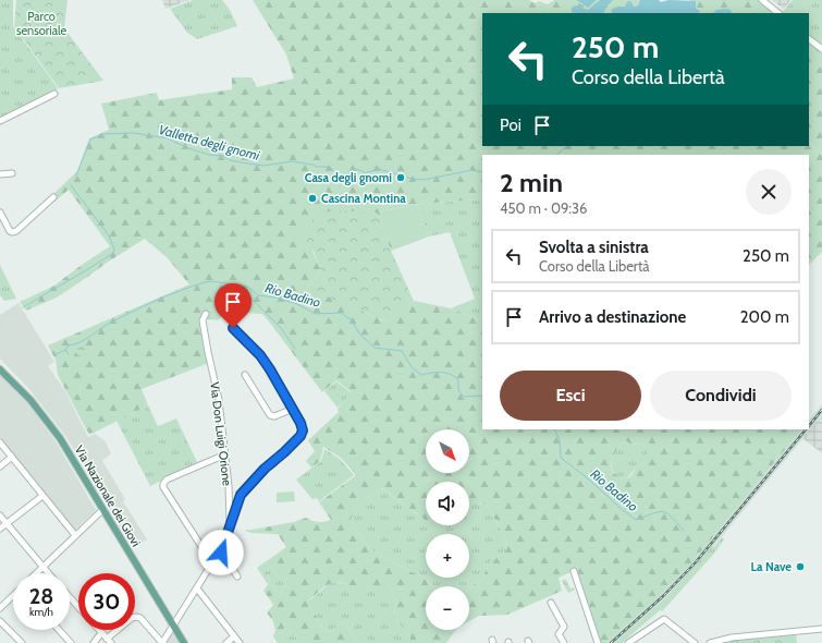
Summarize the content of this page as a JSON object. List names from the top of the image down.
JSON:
{
  "streets": {
    "main road": ["Via Nazionale dei Giovi"],
    "street": ["Via Don Luigi Orione"]
  },
  "water": ["Valletta degli gnomi", "Rio Badino"],
  "parks": ["Parco sensoriale"],
  "places": ["Casa degli gnomi", "Cascina Montina", "La Nave"],
  "north": "bottom right",
  "page": {
    "turn": ["250 m", "Corso della Libertà"],
    "then": "Poi",
    "heading": ["2 min", "450 m · 09:36"],
    "list": [
      {
        "name": "Svolta a sinistra",
        "note": "Corso della Libertà",
        "value": "250 m"
      },
      {
        "name": "Arrivo a destinazione",
        "value": "200 m"
      }
    ],
    "buttons": ["Esci", "Condividi"],
    "map_buttons": ["+", "−"],
    "speed": "28 km/h",
    "limit": "30"
  }
}
